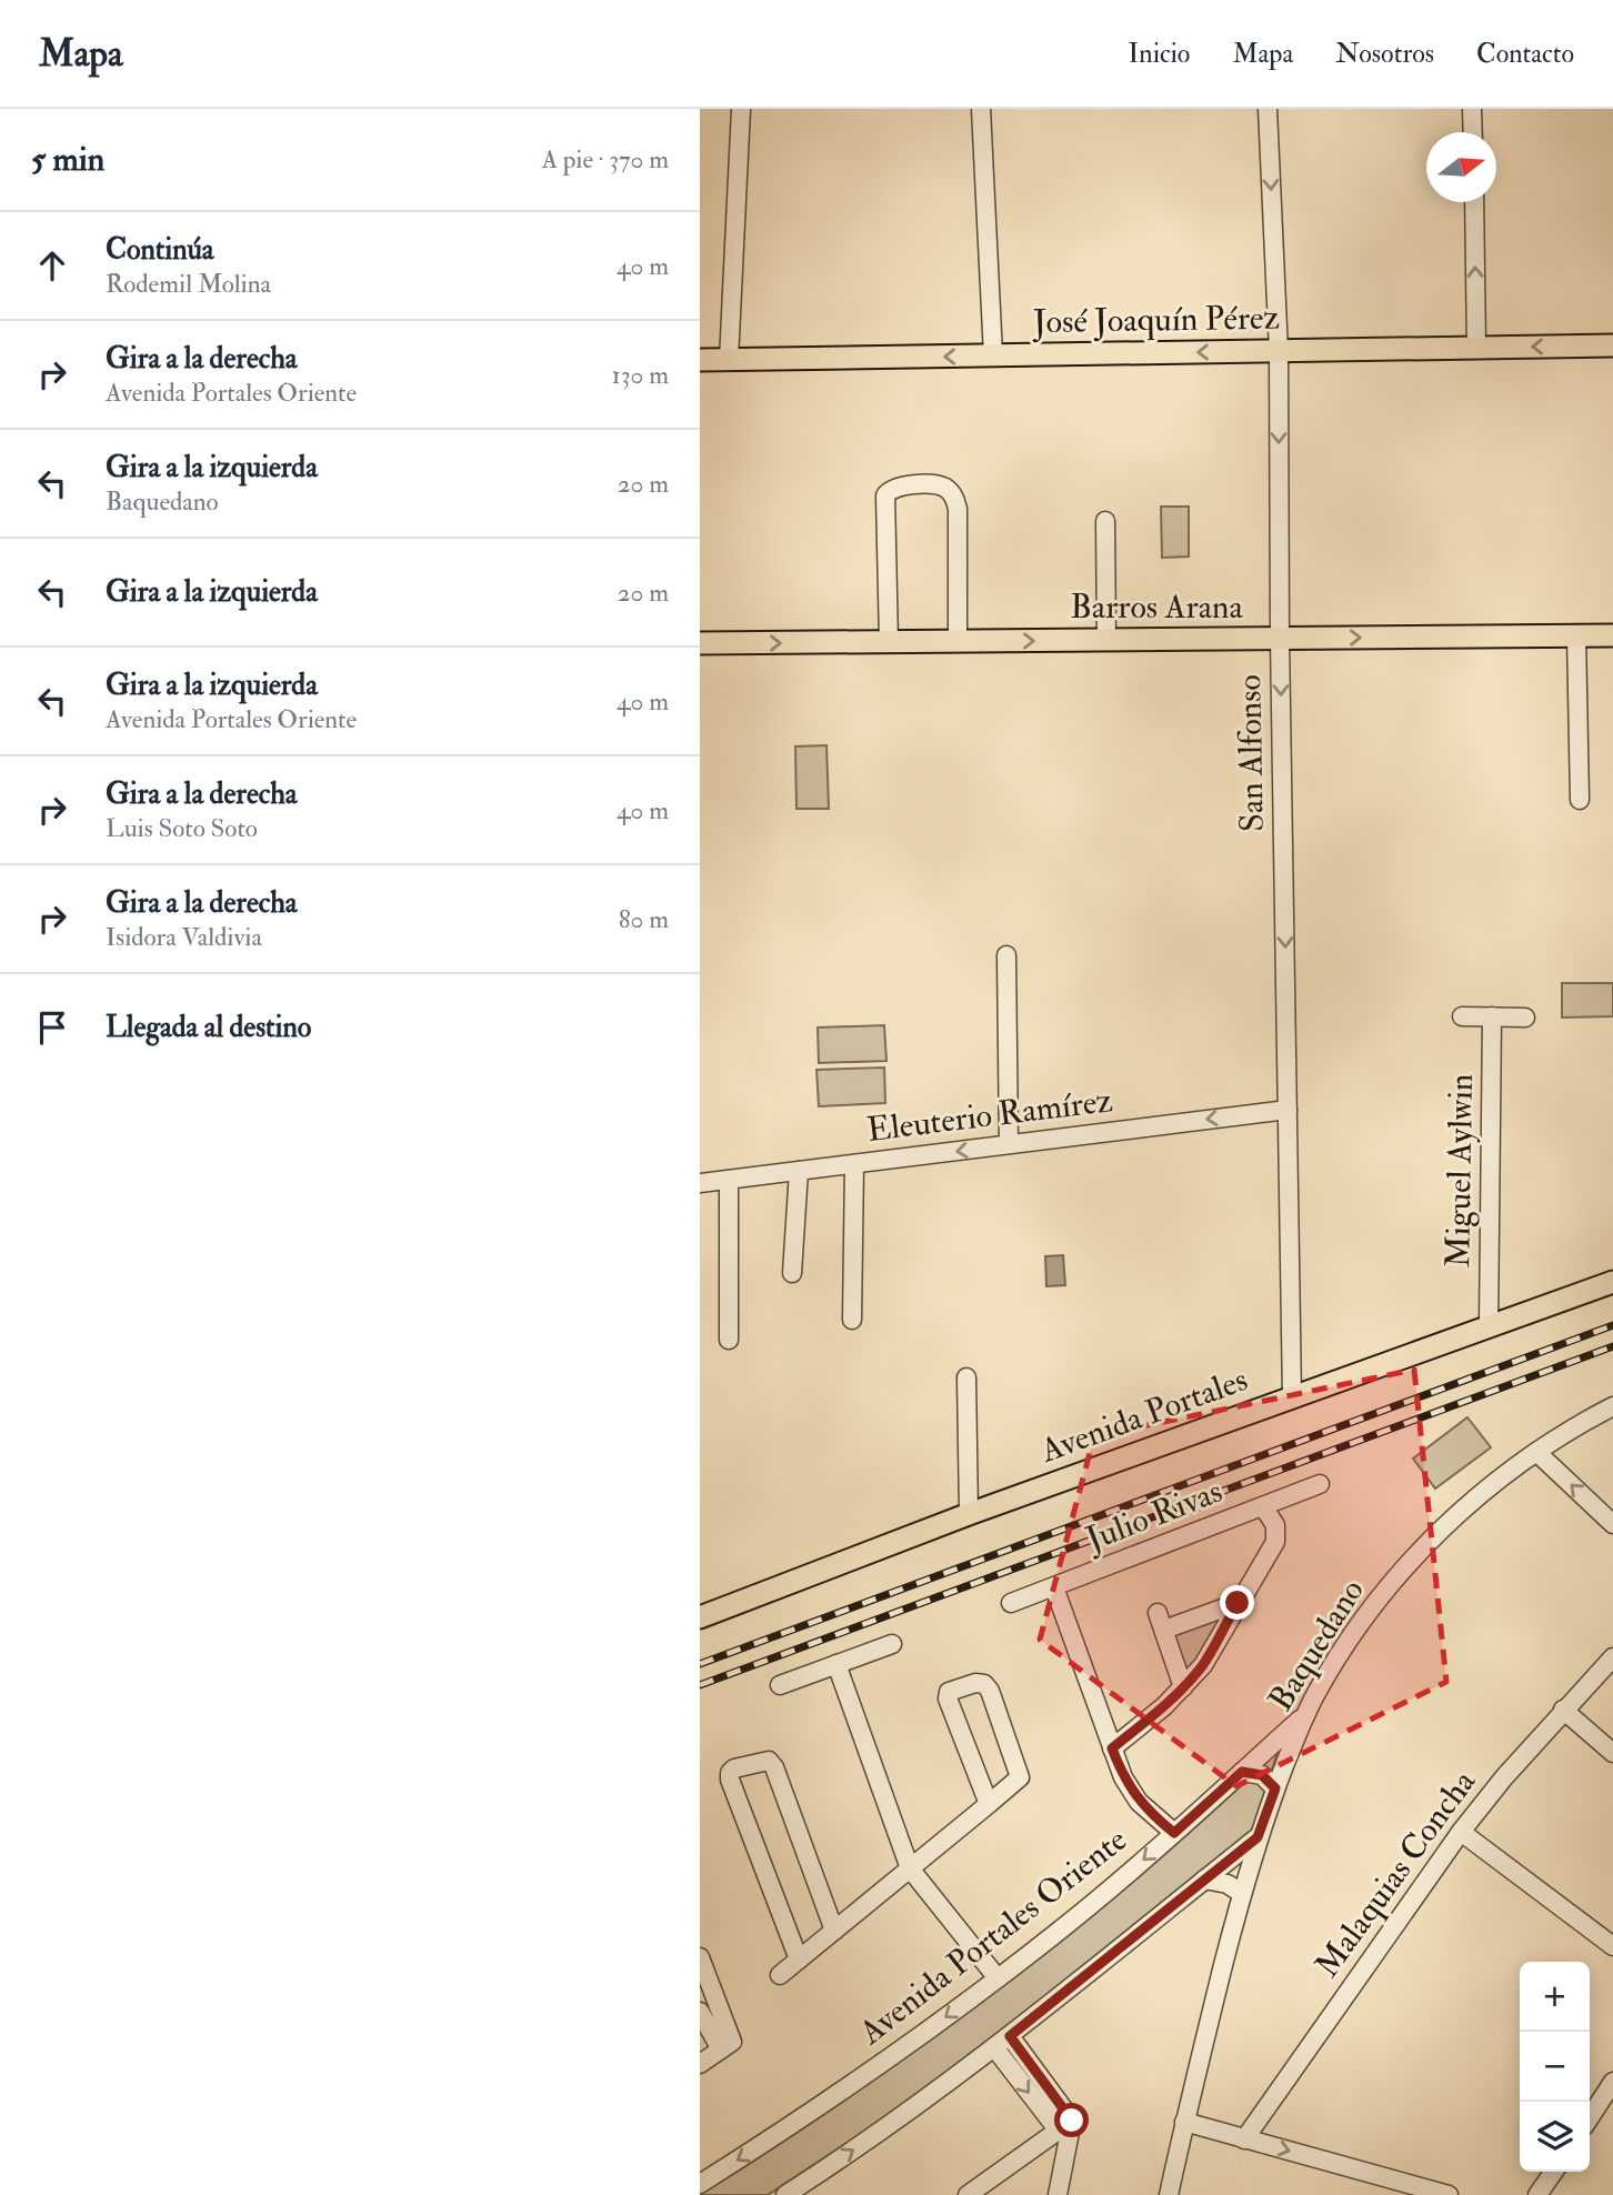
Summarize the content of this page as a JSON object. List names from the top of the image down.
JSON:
{
  "streets": {
    "main road": ["José Joaquín Pérez", "Barros Arana", "Avenida Portales"],
    "street": [
      "San Alfonso",
      "Eleuterio Ramírez",
      "Miguel Aylwin",
      "Julio Rivas",
      "Baquedano",
      "Malaquias Concha",
      "Avenida Portales Oriente"
    ]
  },
  "crossings": [
    ["José Joaquín Pérez", "San Alfonso"],
    ["Barros Arana", "San Alfonso"],
    ["San Alfonso", "Eleuterio Ramírez"],
    ["San Alfonso", "Avenida Portales"],
    ["Miguel Aylwin", "Avenida Portales"],
    ["Baquedano", "Avenida Portales Oriente"]
  ],
  "one_way": [
    "José Joaquín Pérez",
    "Barros Arana",
    "San Alfonso",
    "Eleuterio Ramírez"
  ],
  "north": "right",
  "page": {
    "header": "Mapa",
    "nav": [
      "Inicio",
      "Mapa",
      "Nosotros",
      "Contacto"
    ],
    "heading": ["5 min", "A pie · 370 m"],
    "list": [
      ["Continúa", "Rodemil Molina", "40 m"],
      ["Gira a la derecha", "Avenida Portales Oriente", "130 m"],
      ["Gira a la izquierda", "Baquedano", "20 m"],
      ["Gira a la izquierda", "20 m"],
      ["Gira a la izquierda", "Avenida Portales Oriente", "40 m"],
      ["Gira a la derecha", "Luis Soto Soto", "40 m"],
      ["Gira a la derecha", "Isidora Valdivia", "80 m"],
      "Llegada al destino"
    ],
    "map_buttons": ["+", "−"]
  }
}
